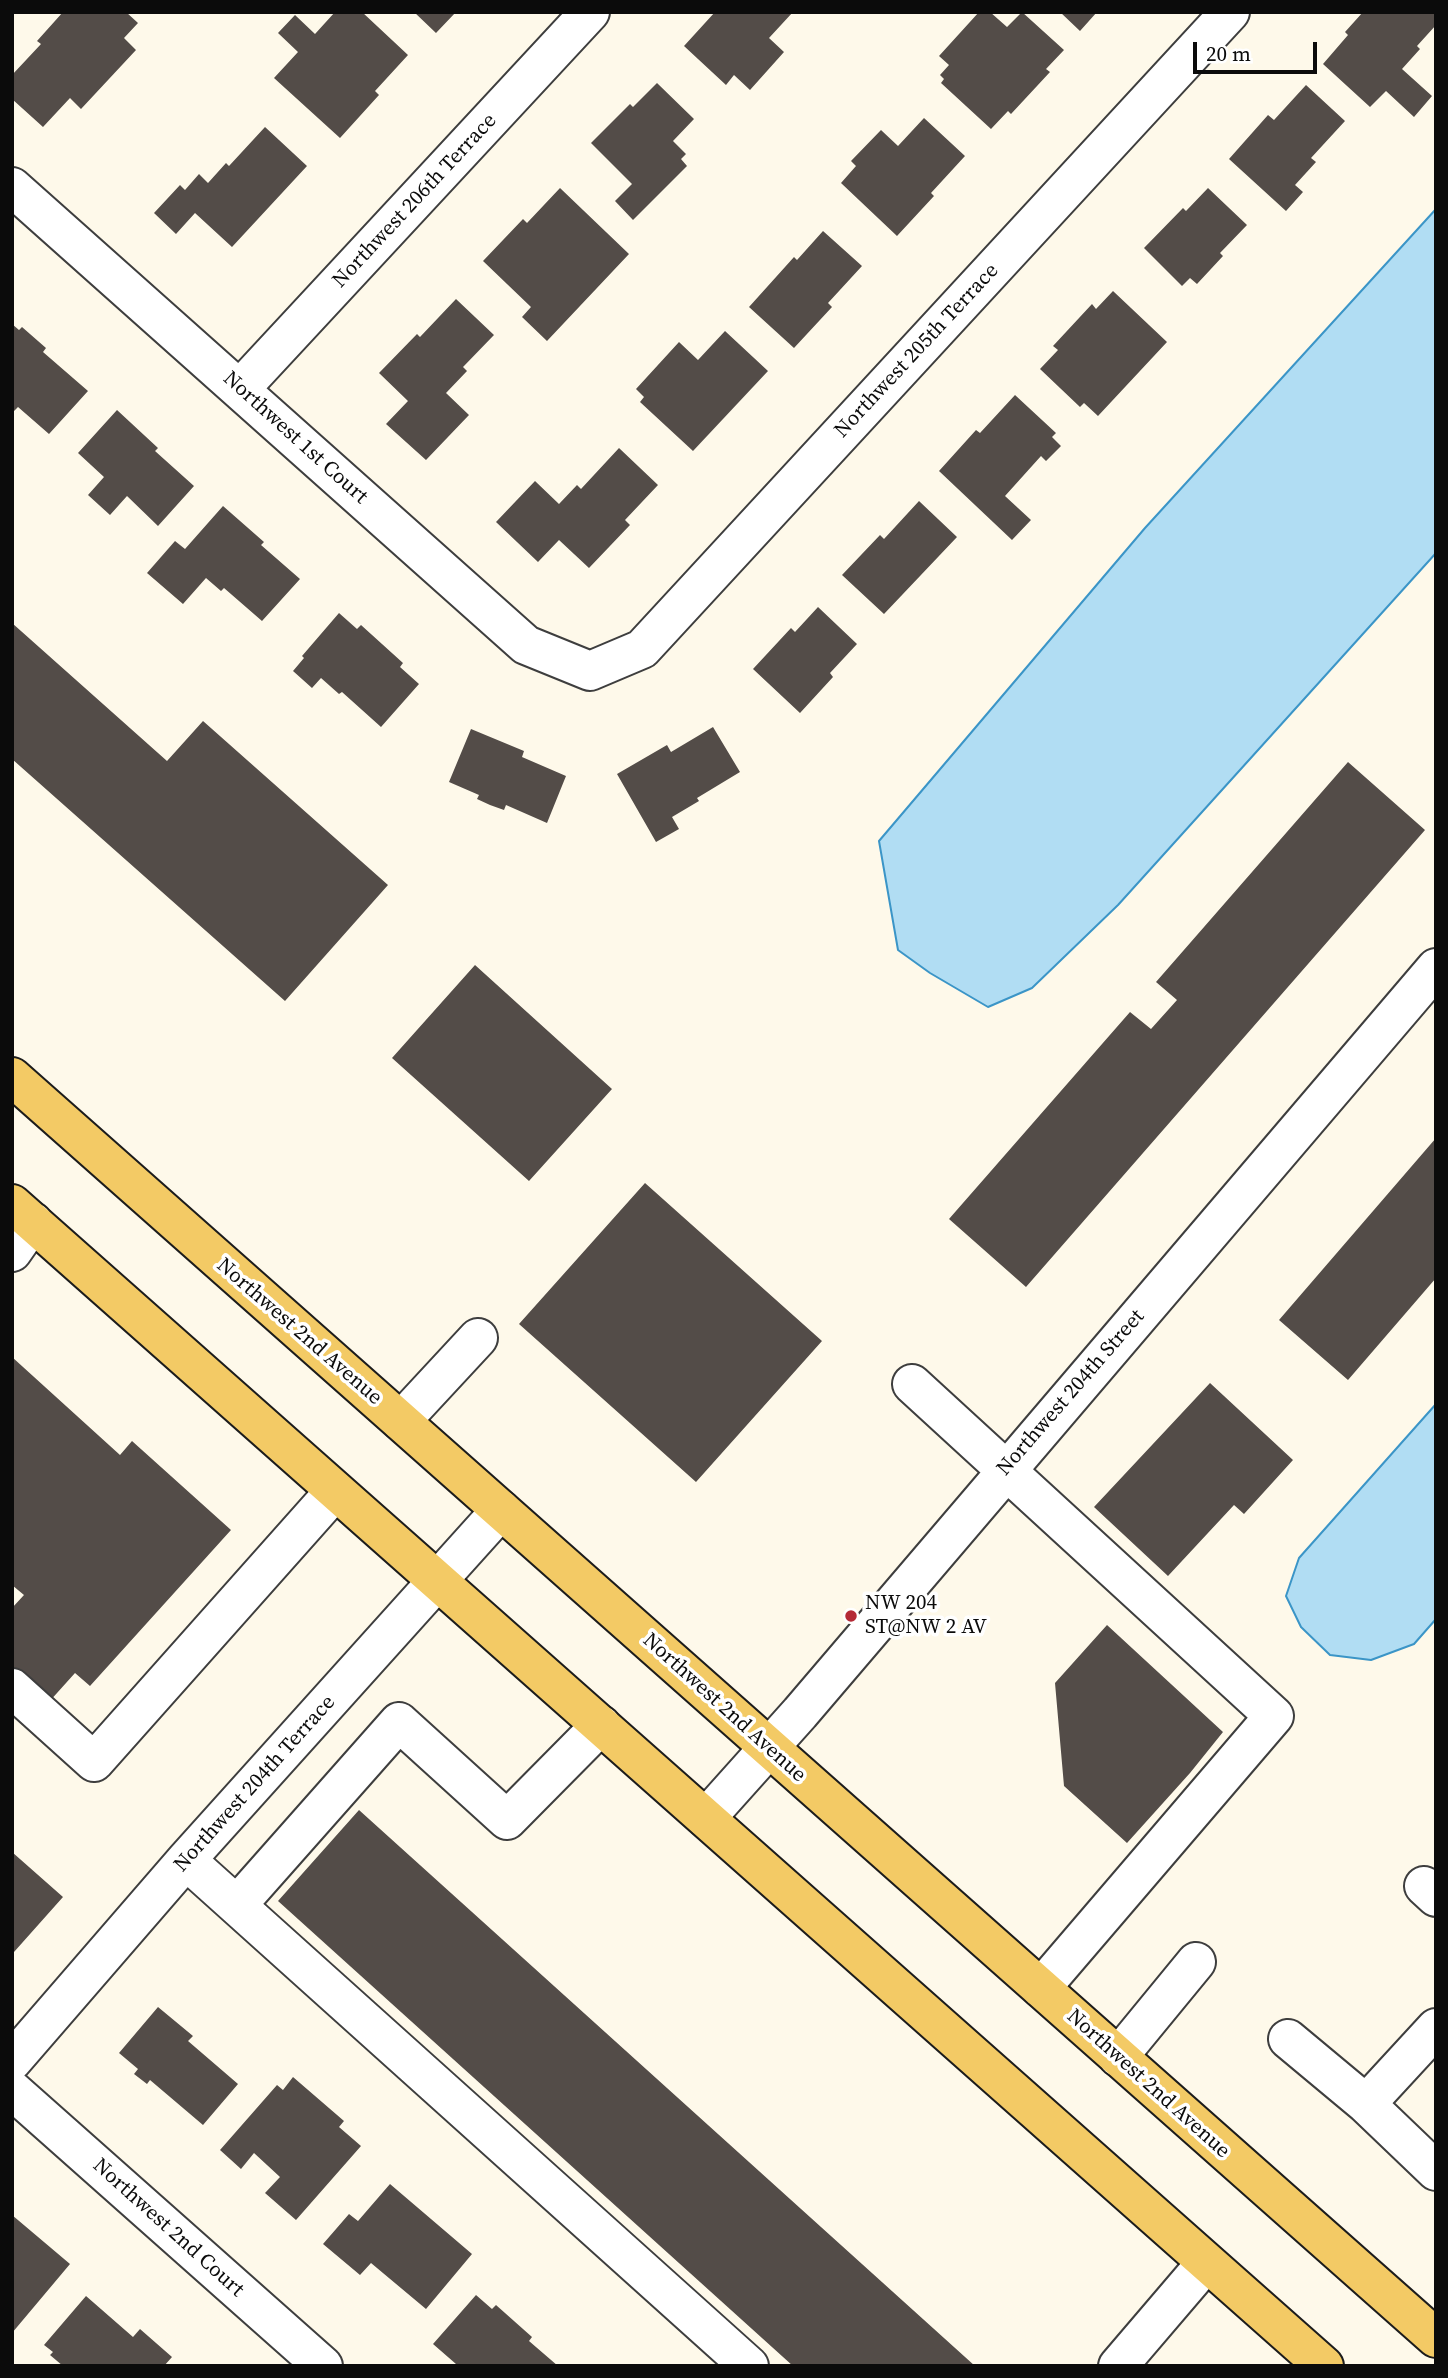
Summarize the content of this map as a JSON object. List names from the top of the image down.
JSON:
{
  "streets": {
    "main road": ["Northwest 2nd Avenue"],
    "street": [
      "Northwest 206th Terrace",
      "Northwest 205th Terrace",
      "Northwest 1st Court",
      "Northwest 204th Street",
      "Northwest 204th Terrace",
      "Northwest 2nd Court"
    ]
  },
  "crossings": [
    ["Northwest 206th Terrace", "Northwest 1st Court"],
    ["Northwest 205th Terrace", "Northwest 1st Court"],
    ["Northwest 2nd Avenue", "Northwest 204th Street"],
    ["Northwest 2nd Avenue", "Northwest 204th Terrace"]
  ],
  "places": ["NW 204 ST@NW 2 AV"],
  "scale_bar": "20 m"
}
